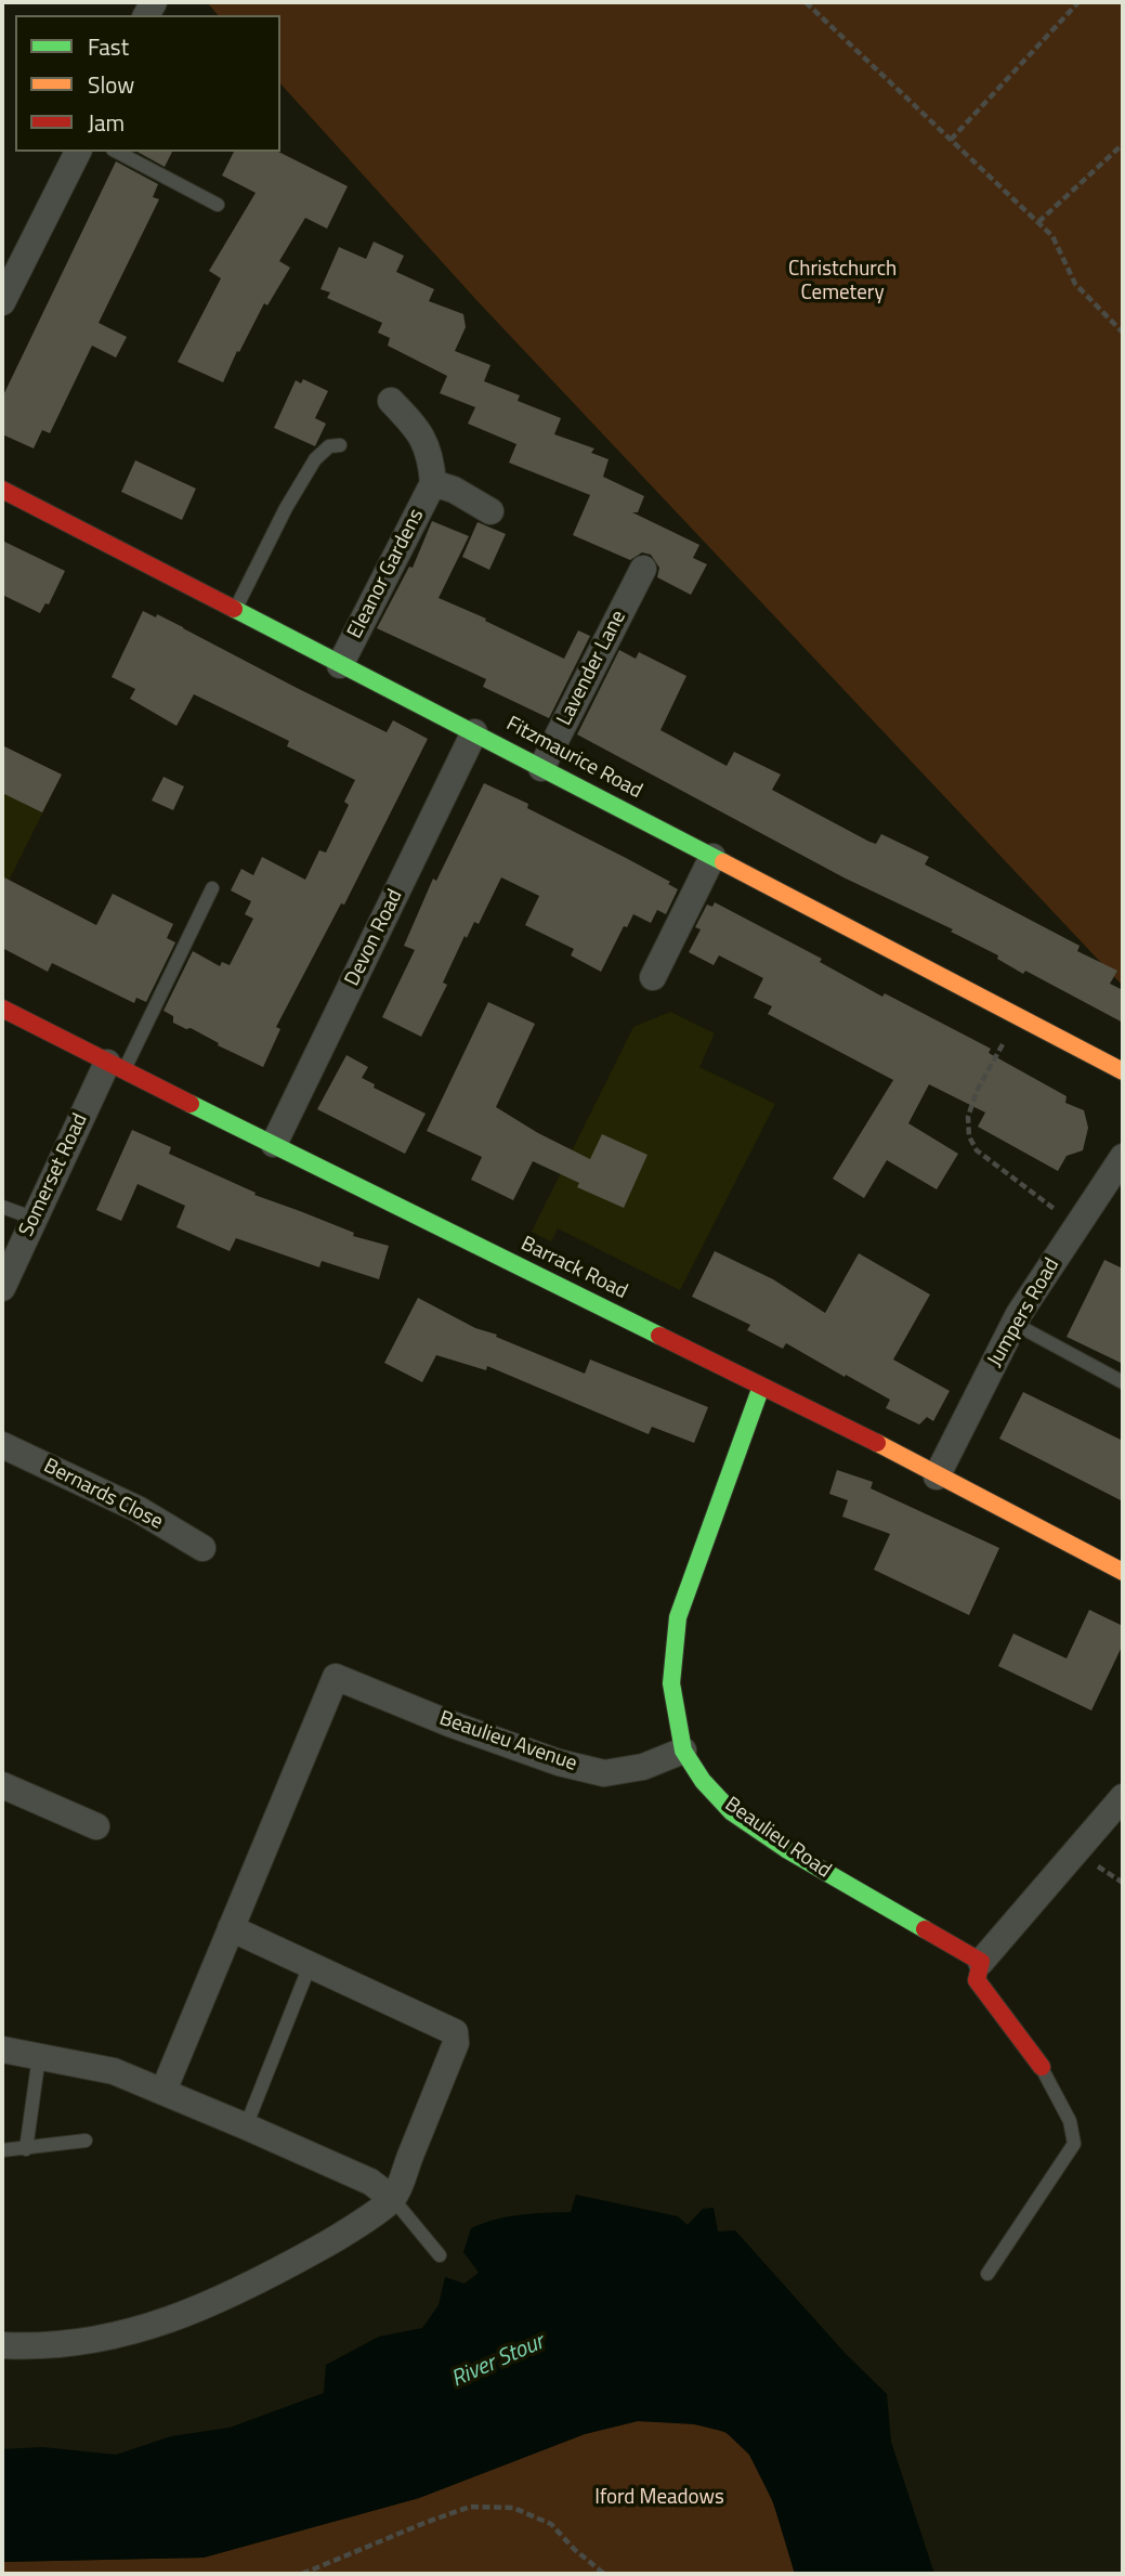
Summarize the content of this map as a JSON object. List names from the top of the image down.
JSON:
{
  "streets": {
    "street": [
      "Eleanor Gardens",
      "Lavender Lane",
      "Fitzmaurice Road",
      "Devon Road",
      "Somerset Road",
      "Barrack Road",
      "Jumpers Road",
      "Bernards Close",
      "Beaulieu Avenue",
      "Beaulieu Road"
    ]
  },
  "crossings": [
    ["Eleanor Gardens", "Fitzmaurice Road"],
    ["Lavender Lane", "Fitzmaurice Road"],
    ["Fitzmaurice Road", "Devon Road"],
    ["Devon Road", "Barrack Road"],
    ["Somerset Road", "Barrack Road"],
    ["Barrack Road", "Jumpers Road"],
    ["Barrack Road", "Beaulieu Road"],
    ["Beaulieu Avenue", "Beaulieu Road"]
  ],
  "water": ["River Stour"],
  "parks": ["Christchurch Cemetery", "Iford Meadows"],
  "legend": ["Fast", "Slow", "Jam"]
}
